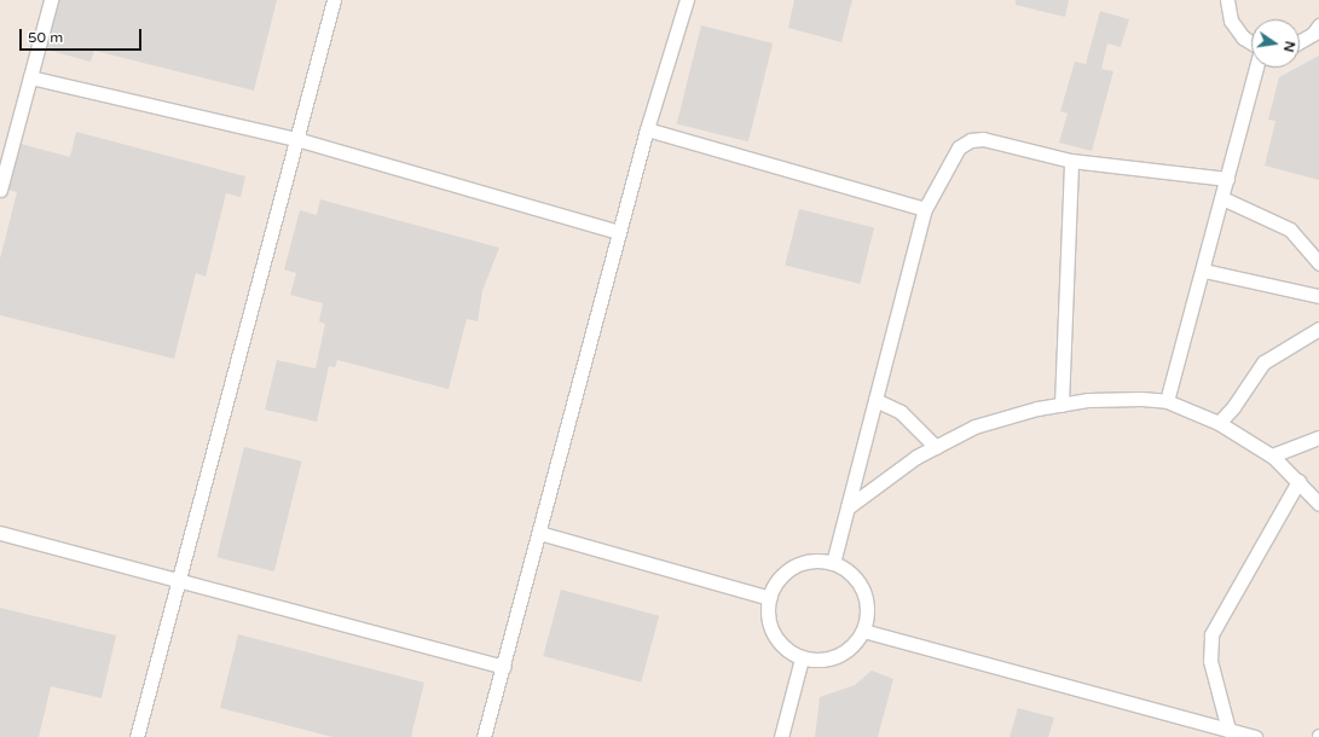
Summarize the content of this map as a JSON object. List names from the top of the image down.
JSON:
{
  "scale_bar": "50 m",
  "north": "right"
}
